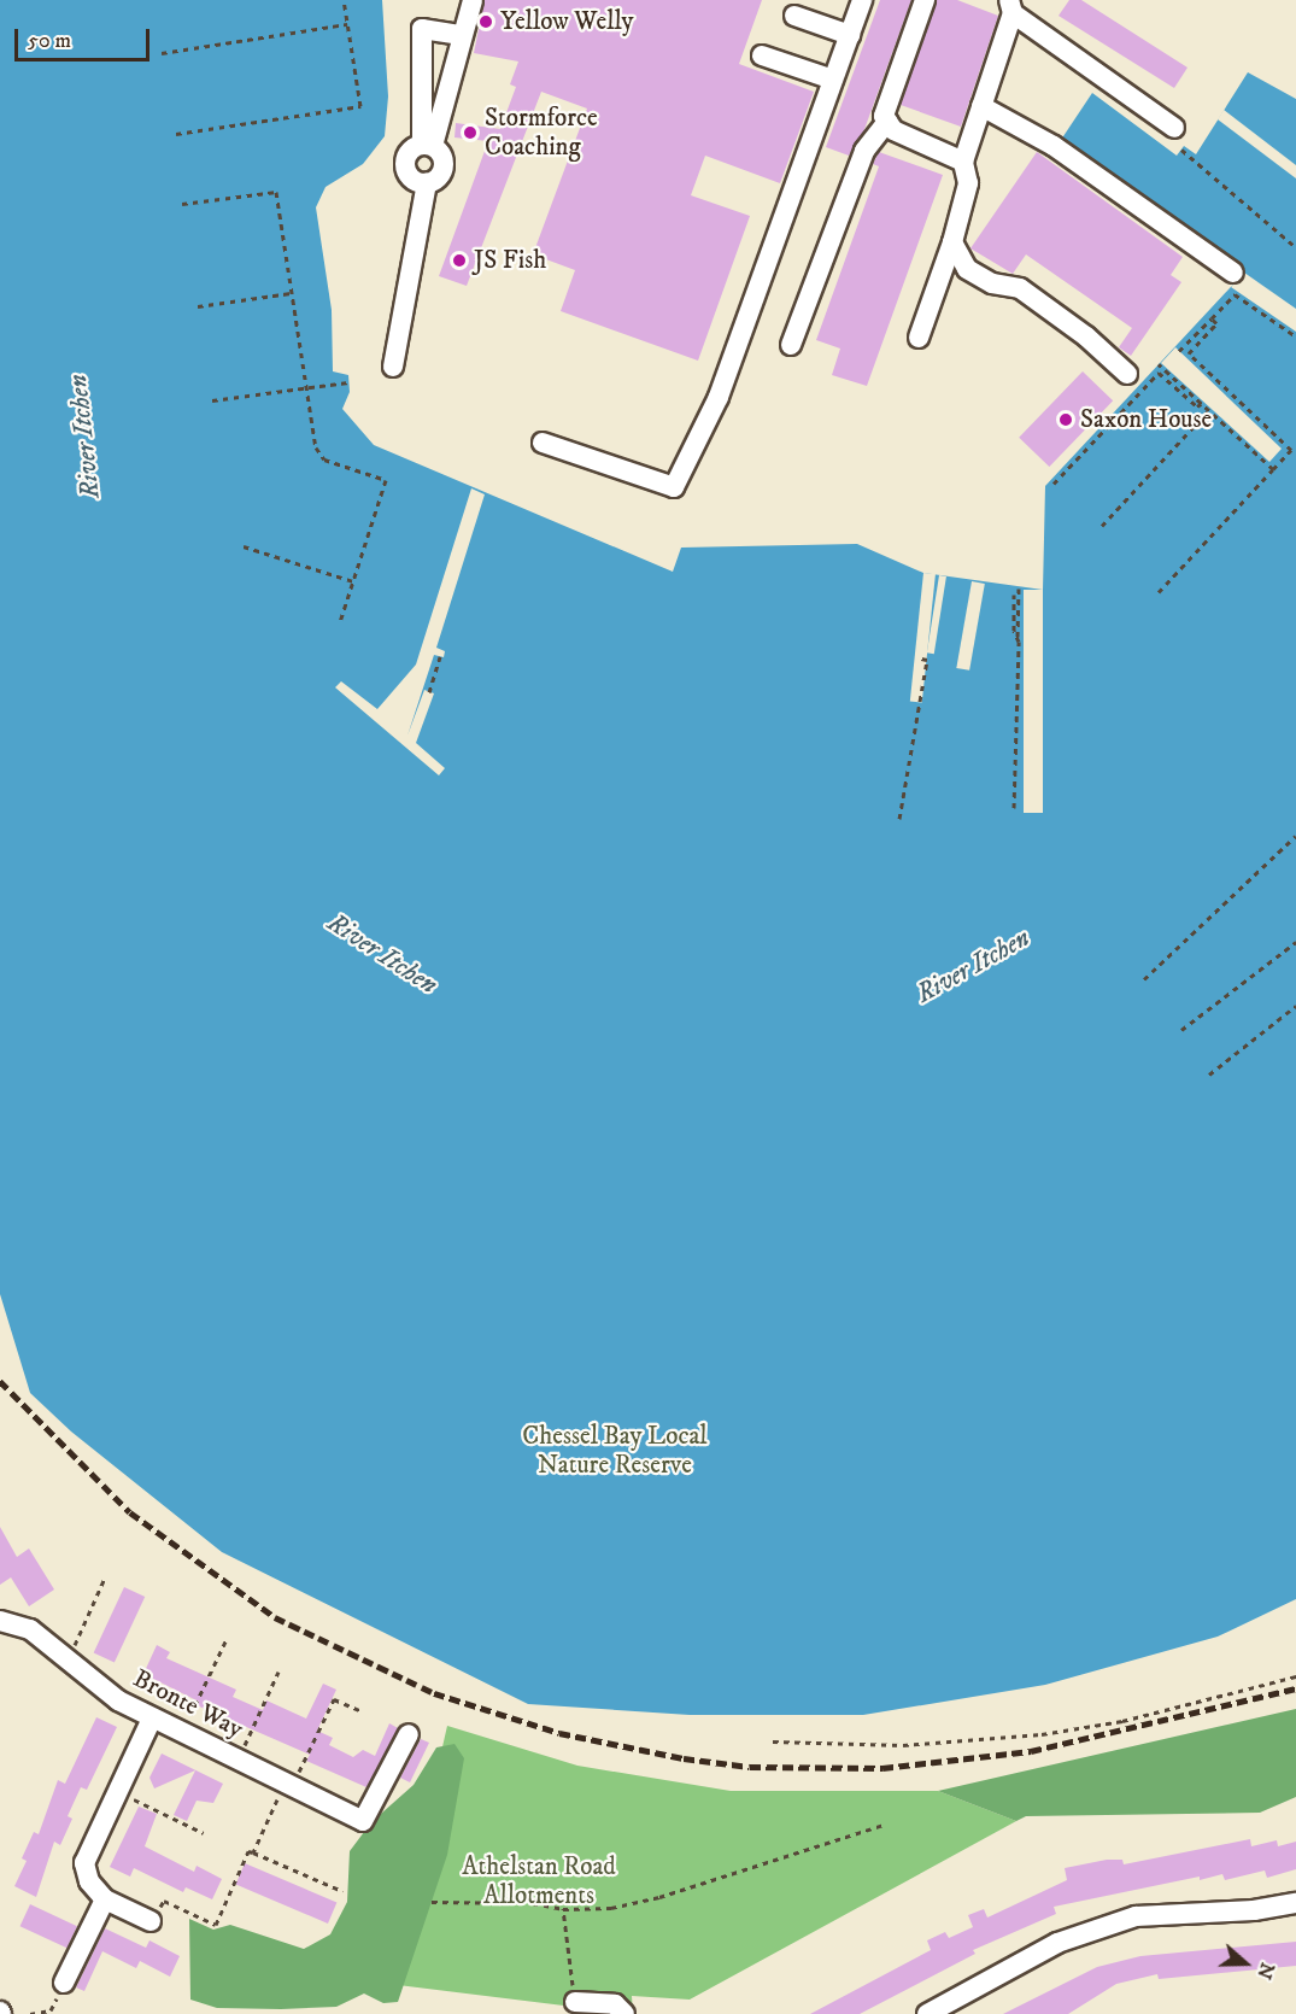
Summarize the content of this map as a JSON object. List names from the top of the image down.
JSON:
{
  "streets": {
    "street": ["Bronte Way"]
  },
  "water": ["River Itchen"],
  "parks": ["Chessel Bay Local Nature Reserve", "Athelstan Road Allotments"],
  "places": [
    "Yellow Welly",
    "Stormforce Coaching",
    "JS Fish",
    "Saxon House"
  ],
  "scale_bar": "50 m",
  "north": "right"
}
